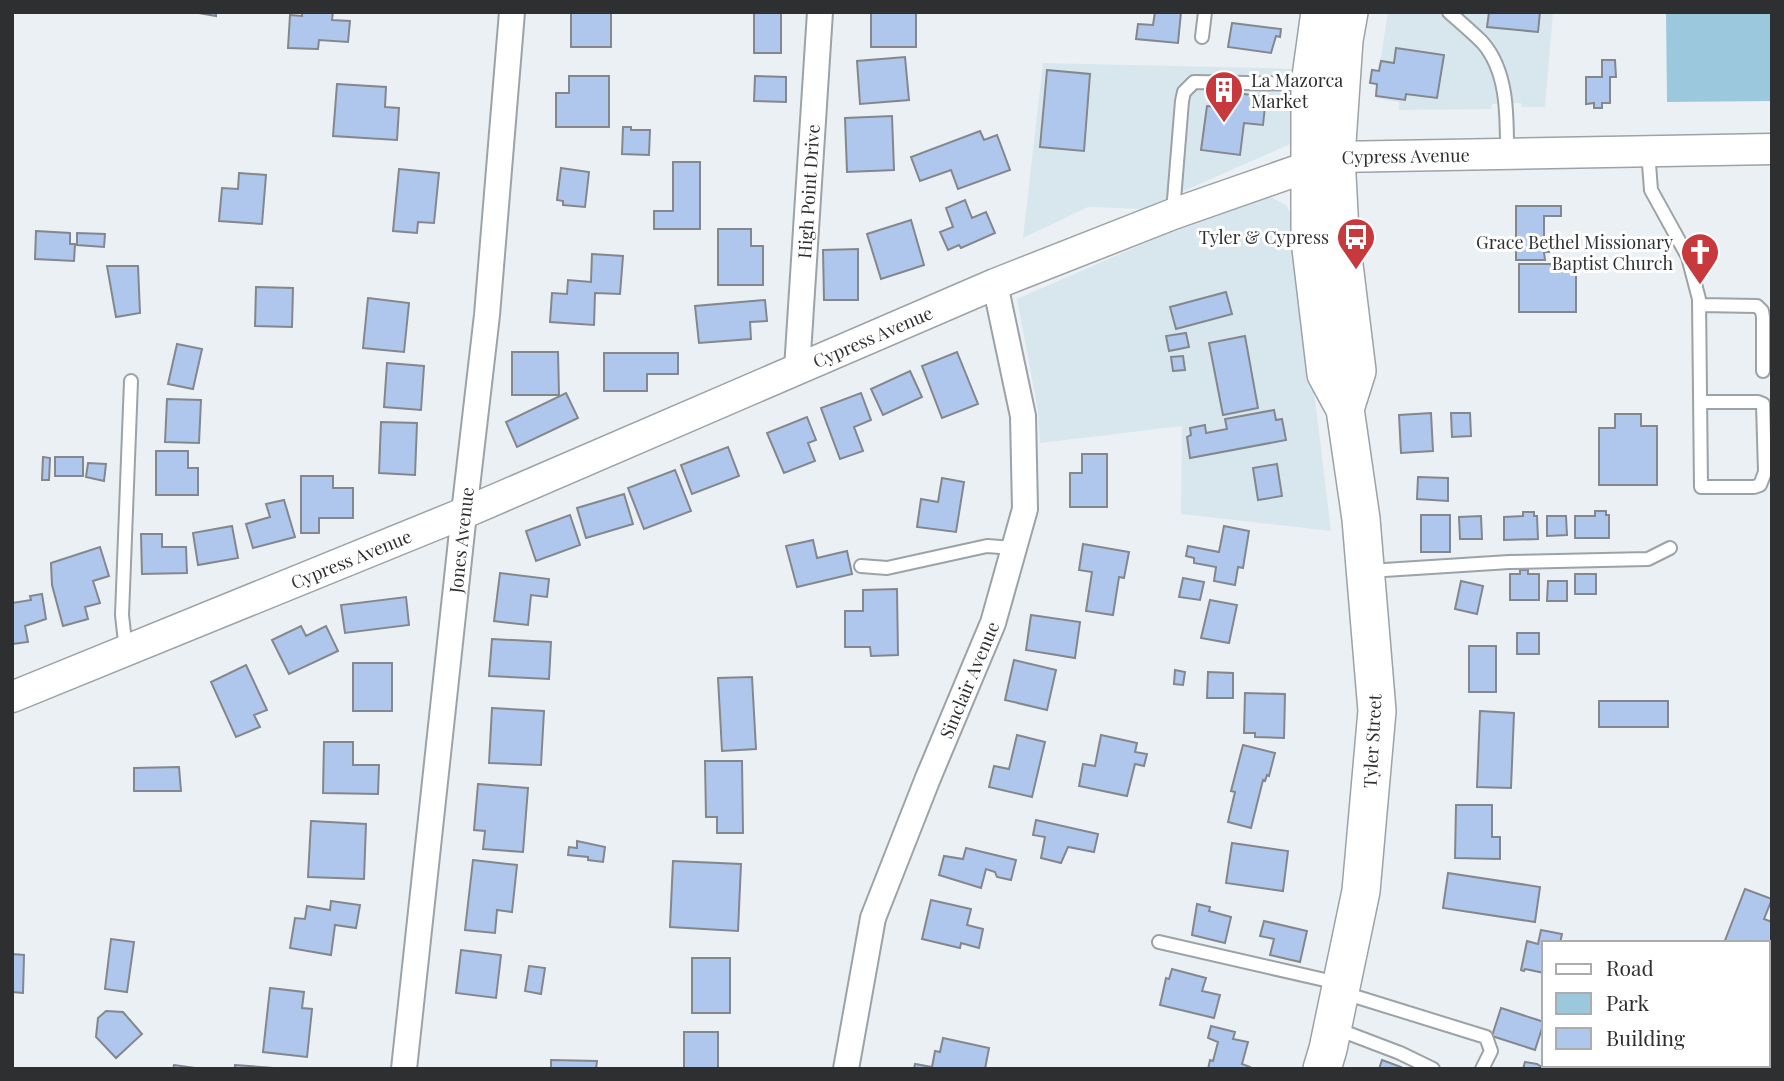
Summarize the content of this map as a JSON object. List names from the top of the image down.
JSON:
{
  "streets": {
    "main road": ["Tyler Street"],
    "street": [
      "Cypress Avenue",
      "High Point Drive",
      "Jones Avenue",
      "Sinclair Avenue"
    ]
  },
  "crossings": [
    ["Cypress Avenue", "High Point Drive"],
    ["Cypress Avenue", "Jones Avenue"],
    ["Cypress Avenue", "Sinclair Avenue"],
    ["Cypress Avenue", "Tyler Street"]
  ],
  "places": {
    "building": ["La Mazorca Market"],
    "bus stop": ["Tyler & Cypress"],
    "church": ["Grace Bethel Missionary Baptist Church"]
  },
  "legend": ["Road", "Park", "Building"]
}
